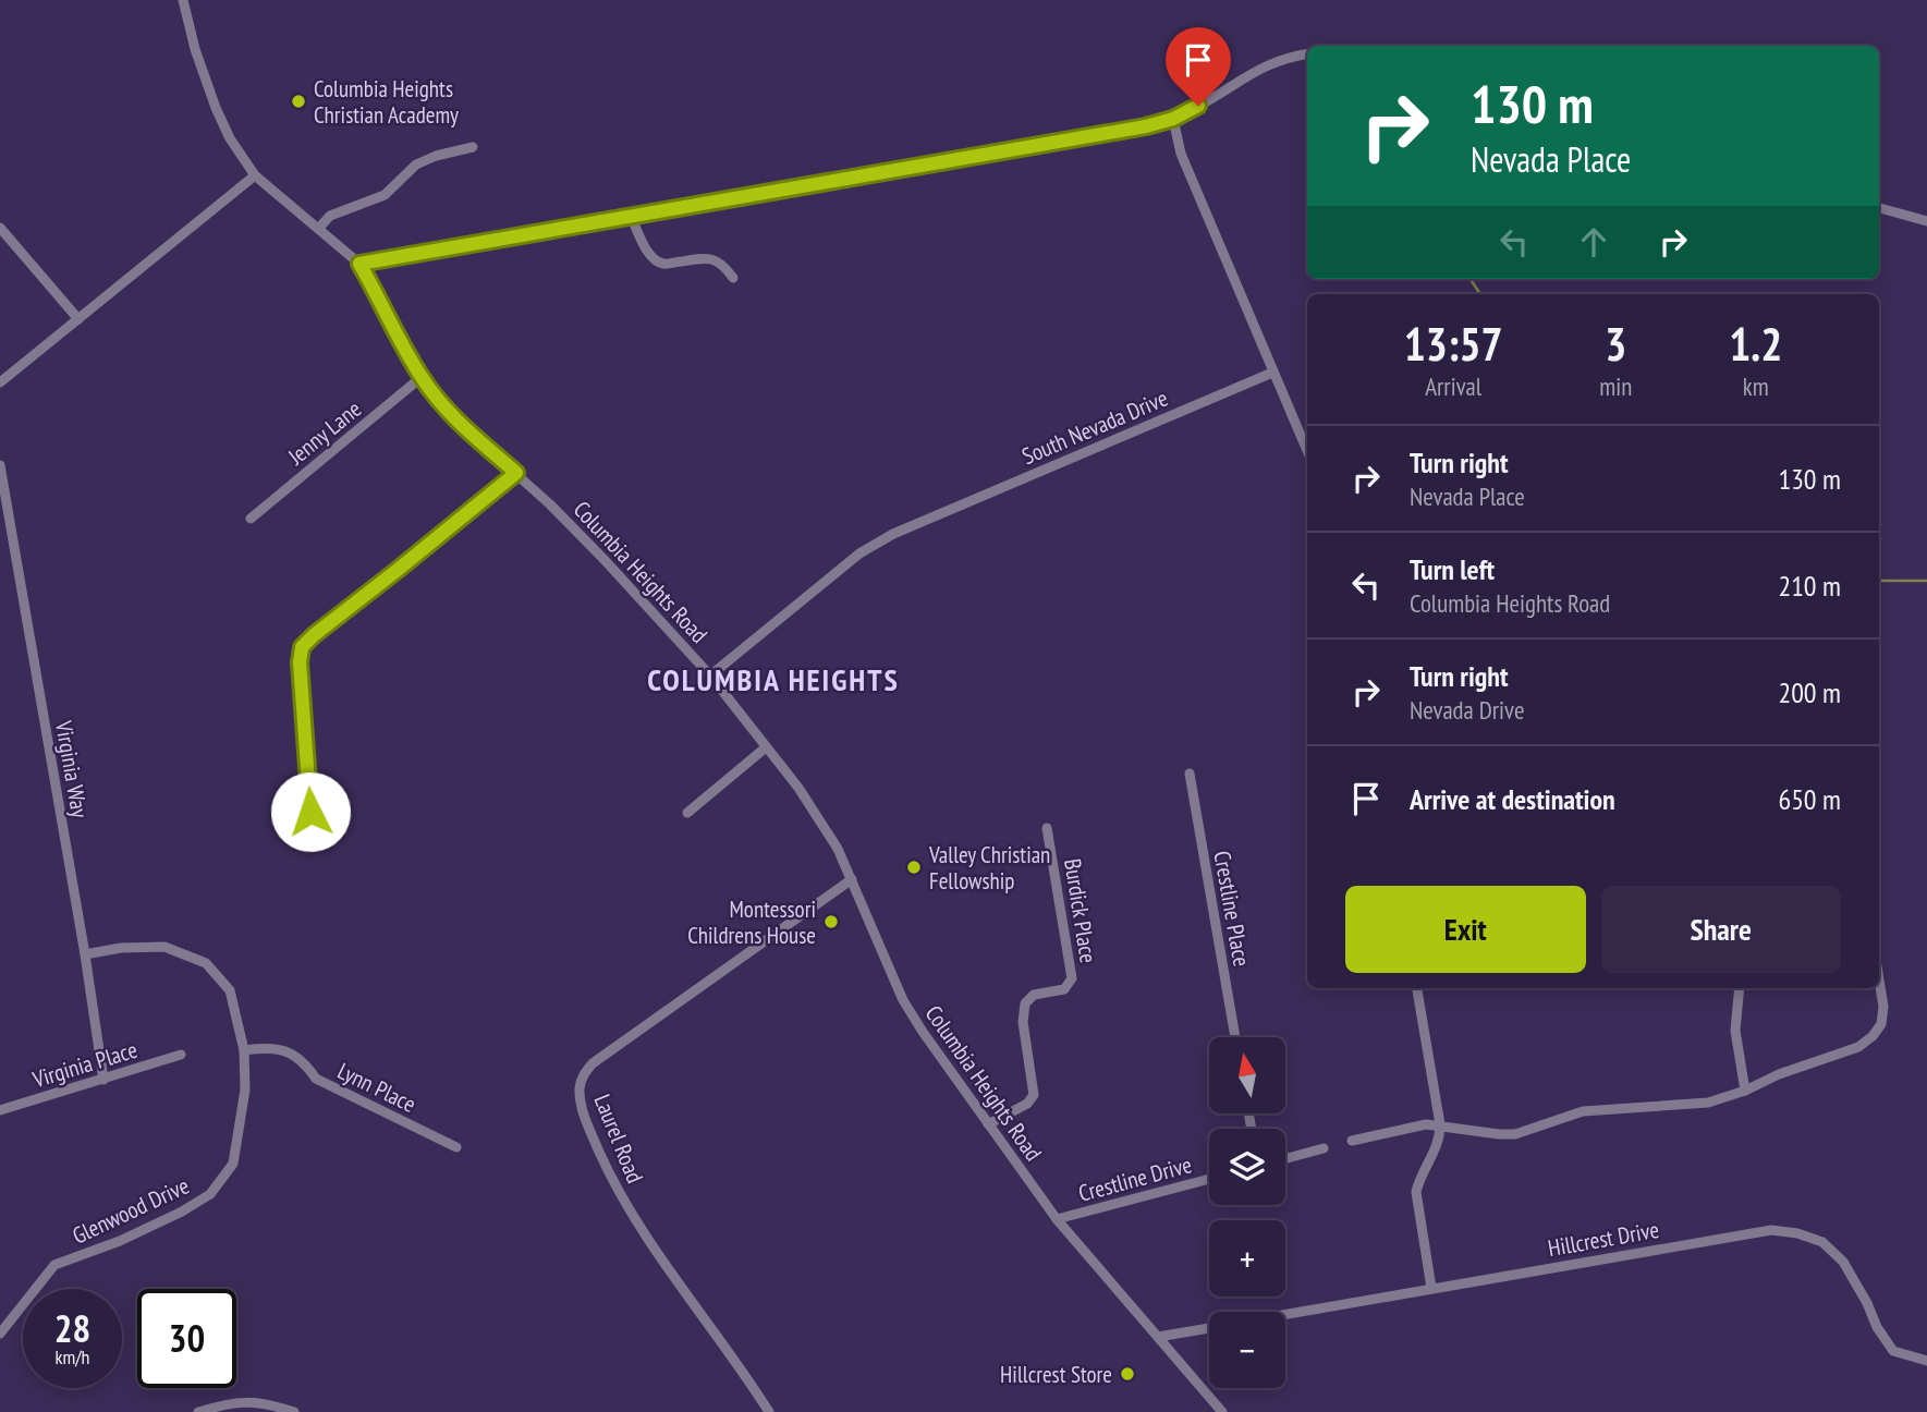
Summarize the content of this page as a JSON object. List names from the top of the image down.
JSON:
{
  "streets": {
    "street": [
      "South Nevada Drive",
      "Jenny Lane",
      "Columbia Heights Road",
      "Virginia Way",
      "Crestline Place",
      "Burdick Place",
      "Virginia Place",
      "Lynn Place",
      "Laurel Road",
      "Crestline Drive",
      "Glenwood Drive",
      "Hillcrest Drive"
    ]
  },
  "crossings": [
    ["South Nevada Drive", "Columbia Heights Road"],
    ["Jenny Lane", "Columbia Heights Road"],
    ["Columbia Heights Road", "Burdick Place"],
    ["Columbia Heights Road", "Laurel Road"],
    ["Columbia Heights Road", "Crestline Drive"],
    ["Columbia Heights Road", "Hillcrest Drive"],
    ["Virginia Way", "Virginia Place"],
    ["Virginia Way", "Glenwood Drive"],
    ["Lynn Place", "Glenwood Drive"]
  ],
  "districts": ["COLUMBIA HEIGHTS"],
  "places": [
    "Columbia Heights Christian Academy",
    "Valley Christian Fellowship",
    "Montessori Childrens House",
    "Hillcrest Store"
  ],
  "north": "top",
  "page": {
    "turn": ["130 m", "Nevada Place"],
    "eta": [
      "13:57",
      "Arrival",
      "3",
      "min",
      "1.2",
      "km"
    ],
    "list": [
      {
        "name": "Turn right",
        "note": "Nevada Place",
        "value": "130 m"
      },
      {
        "name": "Turn left",
        "note": "Columbia Heights Road",
        "value": "210 m"
      },
      {
        "name": "Turn right",
        "note": "Nevada Drive",
        "value": "200 m"
      },
      {
        "name": "Arrive at destination",
        "value": "650 m"
      }
    ],
    "buttons": ["Exit", "Share"],
    "map_buttons": ["+", "−"],
    "speed": "28 km/h",
    "limit": "30"
  }
}
